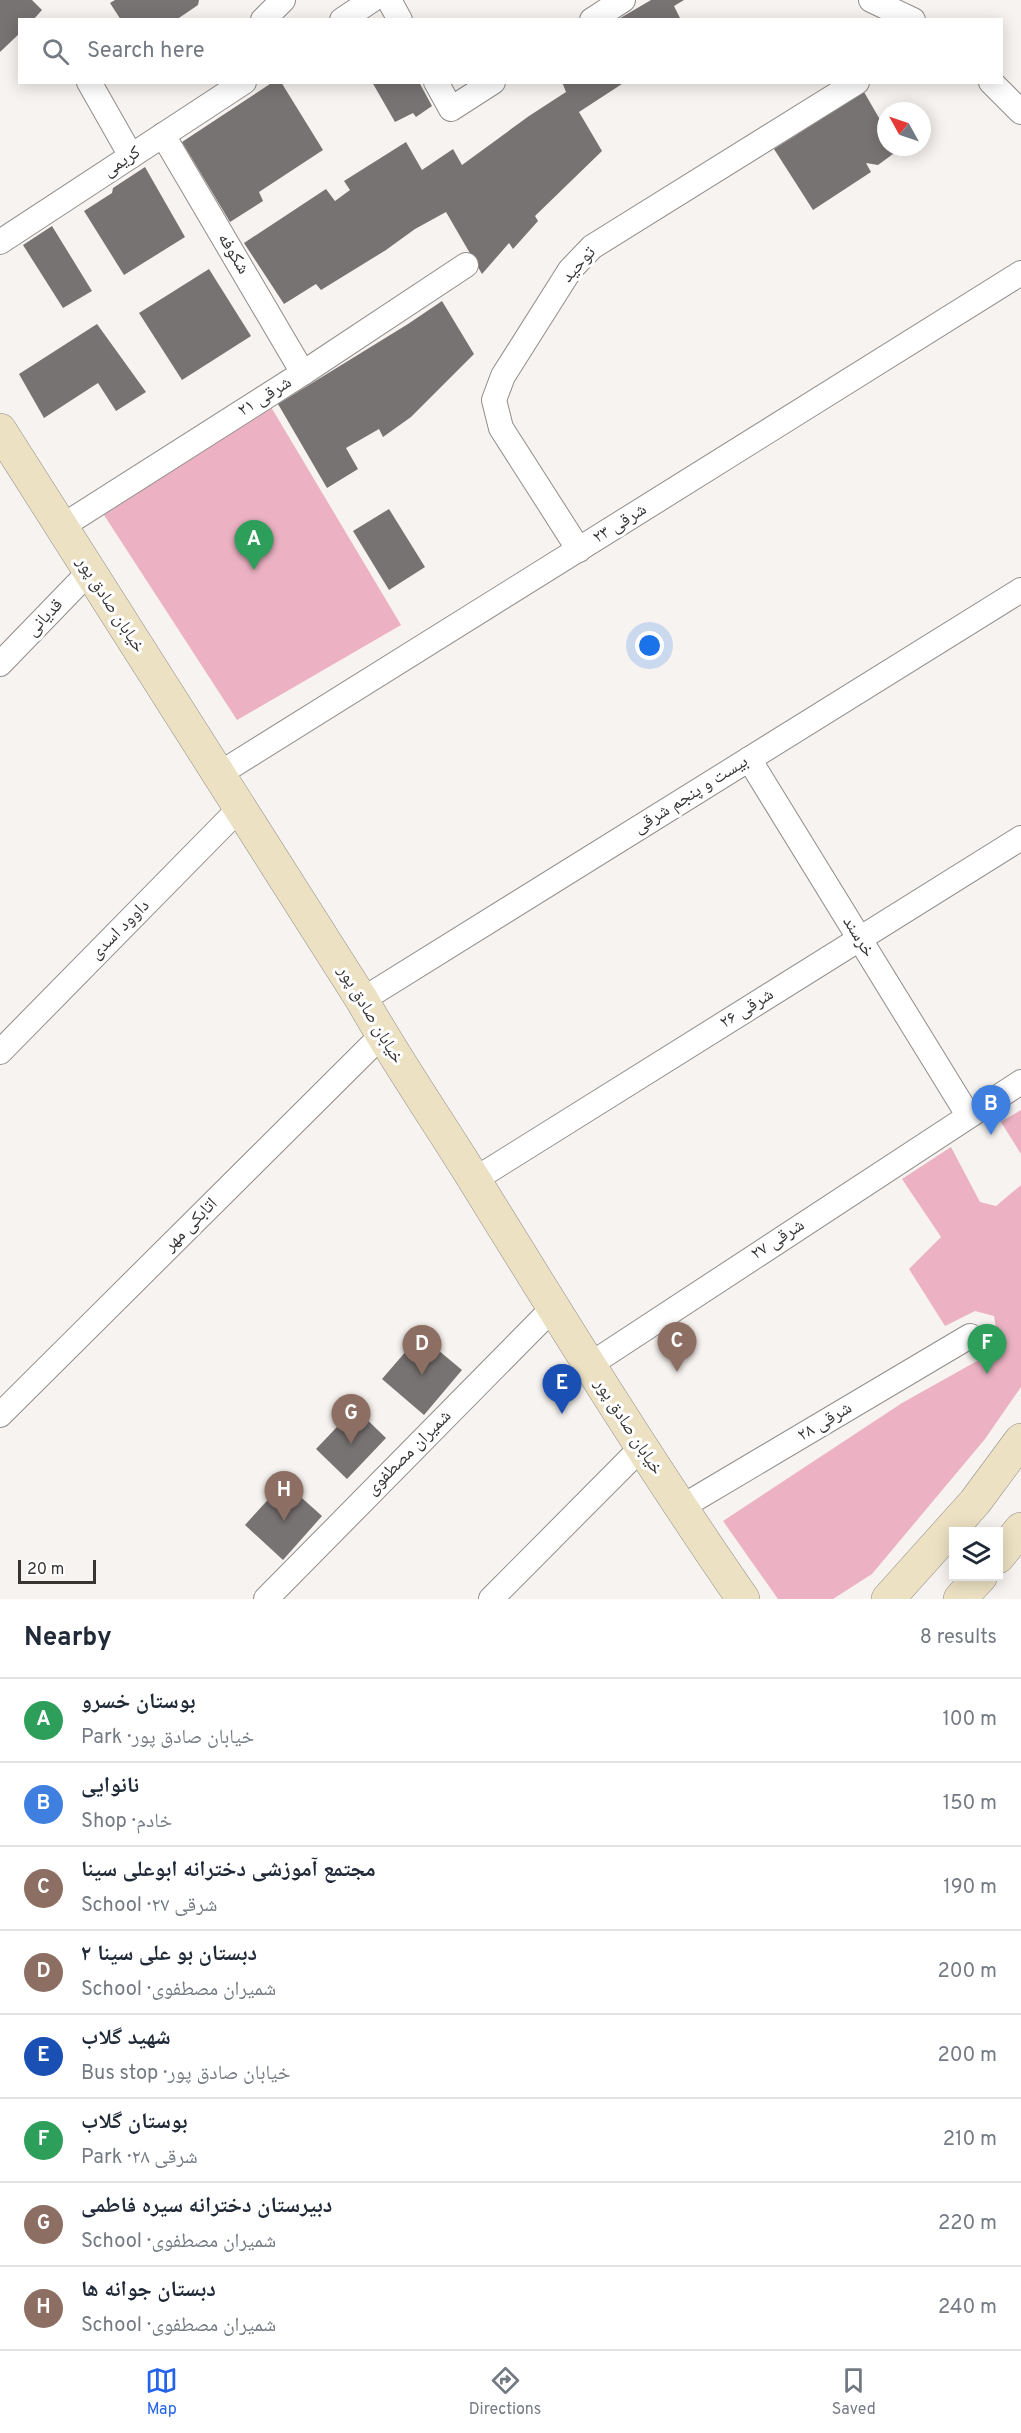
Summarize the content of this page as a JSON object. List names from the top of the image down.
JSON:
{
  "streets": {
    "main road": ["خیابان صادق پور"],
    "street": [
      "کریمی",
      "شکوفه",
      "توحید",
      "۲۱ شرقی",
      "۲۳ شرقی",
      "قدیانی",
      "بیست و پنجم شرقی",
      "داوود اسدی",
      "خرسند",
      "۲۶ شرقی",
      "اتابکی مهر",
      "۲۷ شرقی",
      "۲۸ شرقی",
      "شمیران مصطفوی"
    ]
  },
  "crossings": [
    ["کریمی", "شکوفه"],
    ["شکوفه", "۲۱ شرقی"],
    ["توحید", "۲۳ شرقی"],
    ["۲۱ شرقی", "خیابان صادق پور"],
    ["۲۳ شرقی", "خیابان صادق پور"],
    ["خیابان صادق پور", "قدیانی"],
    ["خیابان صادق پور", "بیست و پنجم شرقی"],
    ["خیابان صادق پور", "داوود اسدی"],
    ["خیابان صادق پور", "۲۶ شرقی"],
    ["خیابان صادق پور", "اتابکی مهر"],
    ["خیابان صادق پور", "۲۷ شرقی"],
    ["خیابان صادق پور", "۲۸ شرقی"],
    ["خیابان صادق پور", "شمیران مصطفوی"],
    ["بیست و پنجم شرقی", "خرسند"],
    ["خرسند", "۲۶ شرقی"],
    ["خرسند", "۲۷ شرقی"]
  ],
  "scale_bar": "20 m",
  "north": "top left",
  "page": {
    "search": "Search here",
    "pins": [
      "A",
      "B",
      "C",
      "F",
      "D",
      "E",
      "G",
      "H"
    ],
    "scale": "20 m",
    "heading": ["Nearby", "8 results"],
    "list": [
      {
        "mark": "A",
        "name": "بوستان خسرو",
        "note": "Park · خیابان صادق پور",
        "value": "100 m"
      },
      {
        "mark": "B",
        "name": "نانوایی",
        "note": "Shop · خادم",
        "value": "150 m"
      },
      {
        "mark": "C",
        "name": "مجتمع آموزشی دخترانه ابوعلی سینا",
        "note": "School · ۲۷ شرقی",
        "value": "190 m"
      },
      {
        "mark": "D",
        "name": "دبستان بو علی سینا ۲",
        "note": "School · شمیران مصطفوی",
        "value": "200 m"
      },
      {
        "mark": "E",
        "name": "شهید گلاب",
        "note": "Bus stop · خیابان صادق پور",
        "value": "200 m"
      },
      {
        "mark": "F",
        "name": "بوستان گلاب",
        "note": "Park · ۲۸ شرقی",
        "value": "210 m"
      },
      {
        "mark": "G",
        "name": "دبیرستان دخترانه سیره فاطمی",
        "note": "School · شمیران مصطفوی",
        "value": "220 m"
      },
      {
        "mark": "H",
        "name": "دبستان جوانه ها",
        "note": "School · شمیران مصطفوی",
        "value": "240 m"
      }
    ],
    "nav": ["Map", "Directions", "Saved"]
  }
}
